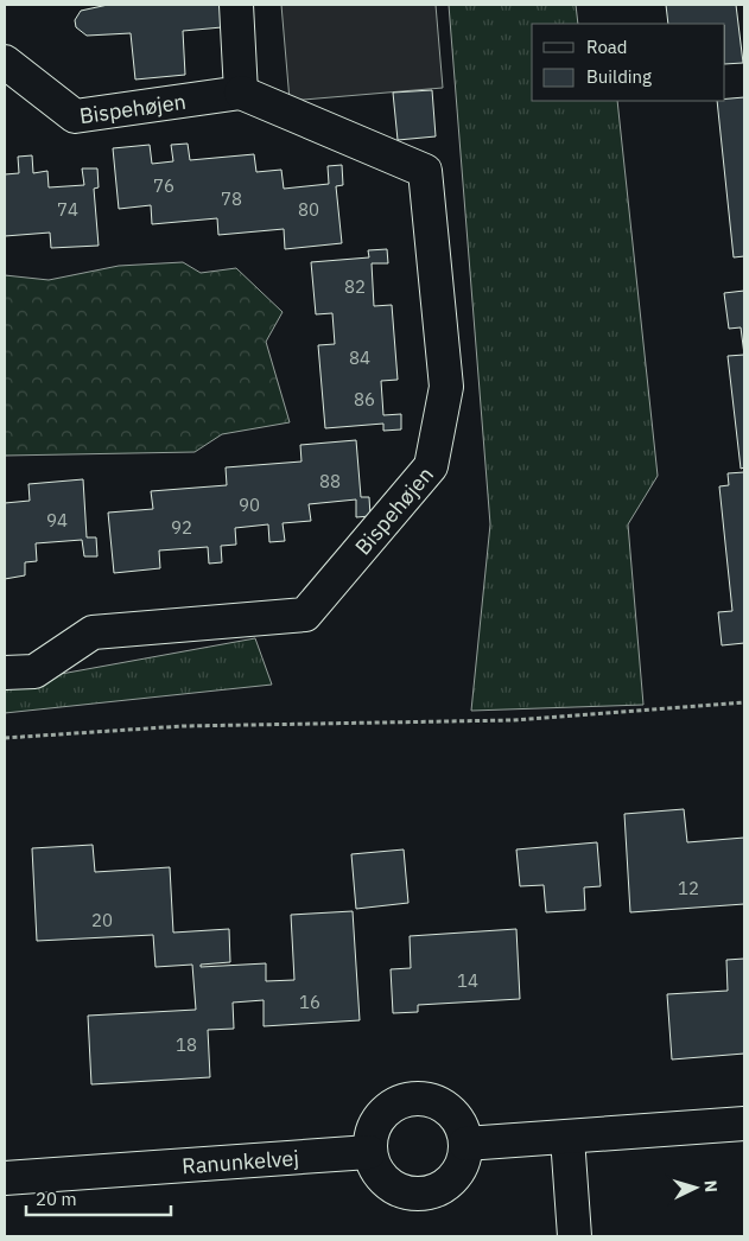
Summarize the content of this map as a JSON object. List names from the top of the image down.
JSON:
{
  "streets": {
    "street": ["Bispehøjen", "Ranunkelvej"]
  },
  "house_numbers": [
    "76",
    "78",
    "74",
    "80",
    "82",
    "84",
    "86",
    "88",
    "90",
    "94",
    "92",
    "12",
    "20",
    "14",
    "16",
    "18"
  ],
  "legend": ["Road", "Building"],
  "scale_bar": "20 m",
  "north": "right"
}
